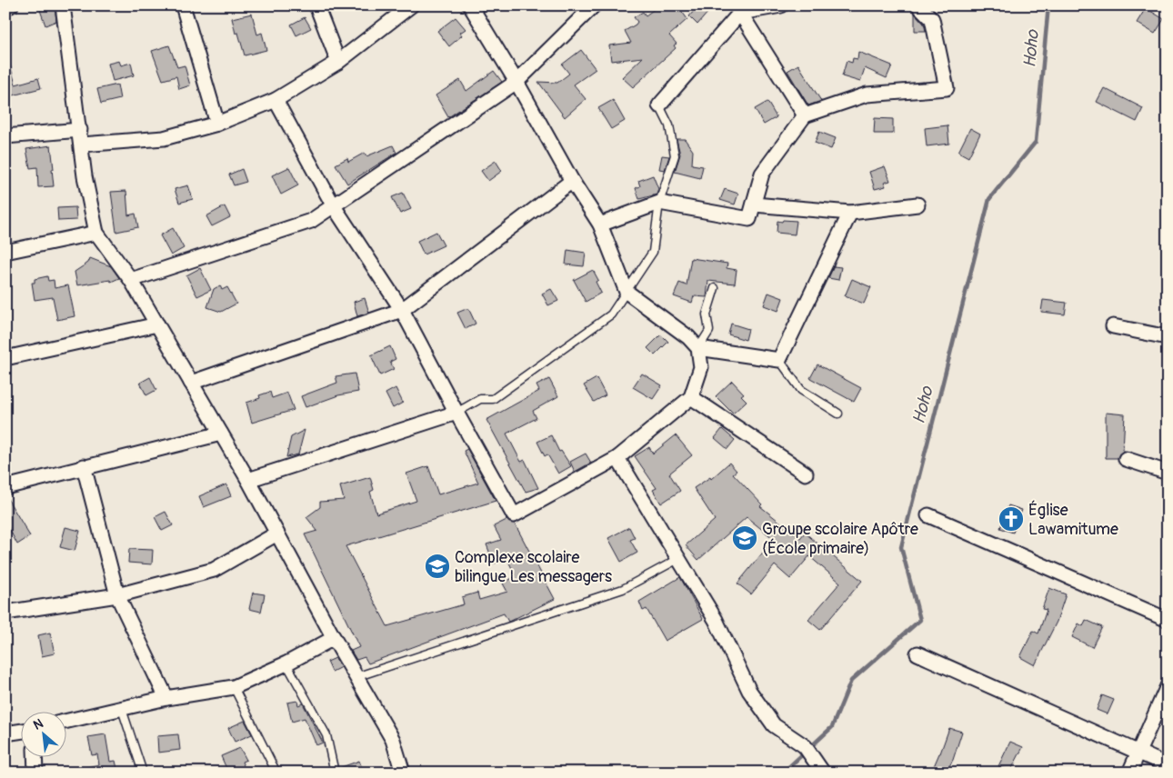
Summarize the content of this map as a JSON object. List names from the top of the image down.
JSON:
{
  "water": ["Hoho"],
  "places": {
    "church": ["Église Lawamitume"],
    "school or university": ["Groupe scolaire Apôtre (École primaire)", "Complexe scolaire bilingue Les messagers"]
  },
  "north": "top left"
}
